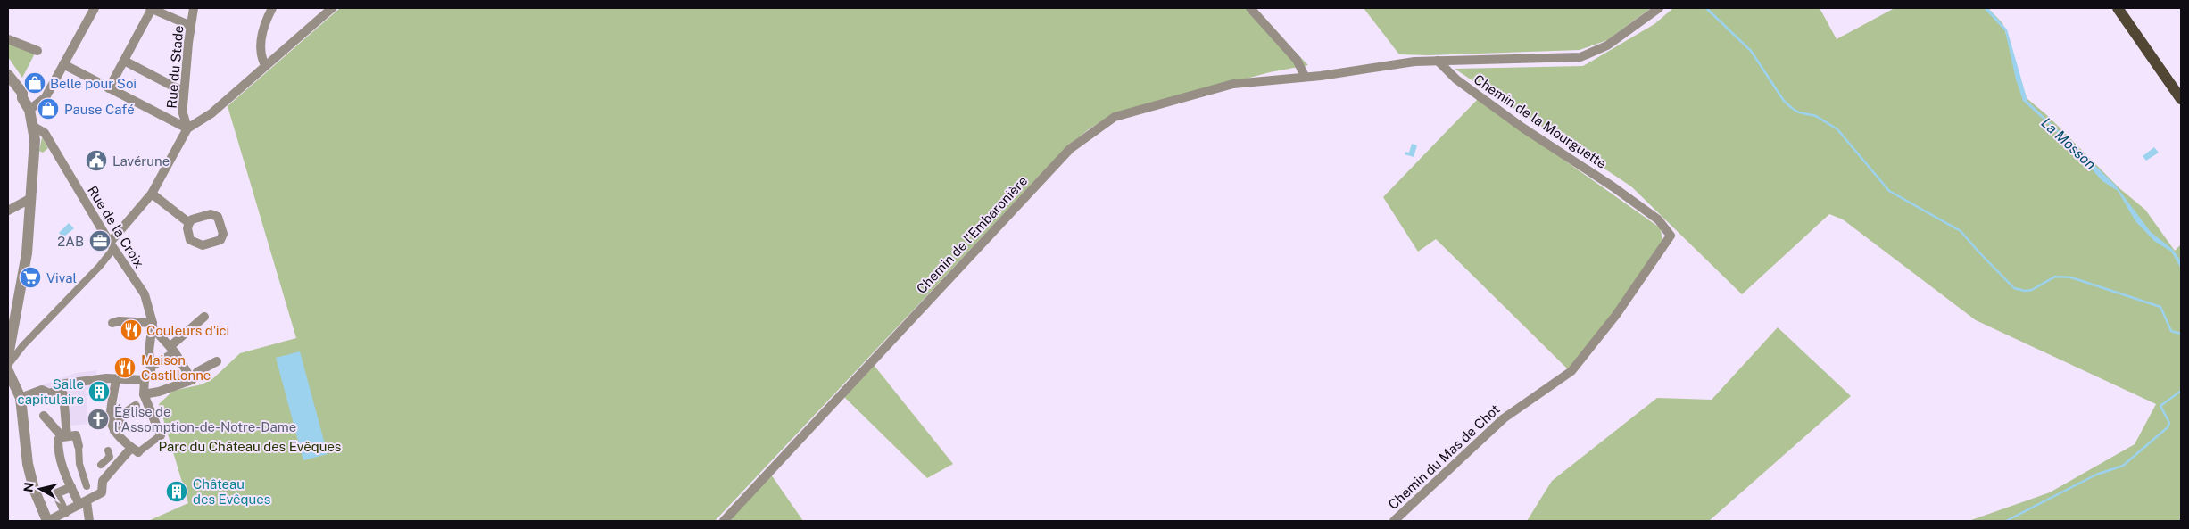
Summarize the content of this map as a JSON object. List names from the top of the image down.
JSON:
{
  "streets": {
    "street": [
      "Rue du Stade",
      "Chemin de la Mourguette",
      "Rue de la Croix",
      "Chemin de l'Embaronière",
      "Chemin du Mas de Chot"
    ]
  },
  "crossings": [
    ["Chemin de la Mourguette", "Chemin du Mas de Chot"]
  ],
  "water": ["La Mosson"],
  "parks": ["Parc du Château des Evêques"],
  "places": {
    "shop": ["Belle pour Soi", "Pause Café"],
    "public building": ["Lavérune"],
    "office": ["2AB"],
    "supermarket": ["Vival"],
    "restaurant": ["Couleurs d'ici", "Maison Castillonne"],
    "building": ["Salle capitulaire", "Château des Evêques"],
    "church": ["Église de l'Assomption-de-Notre-Dame"]
  },
  "north": "left"
}
